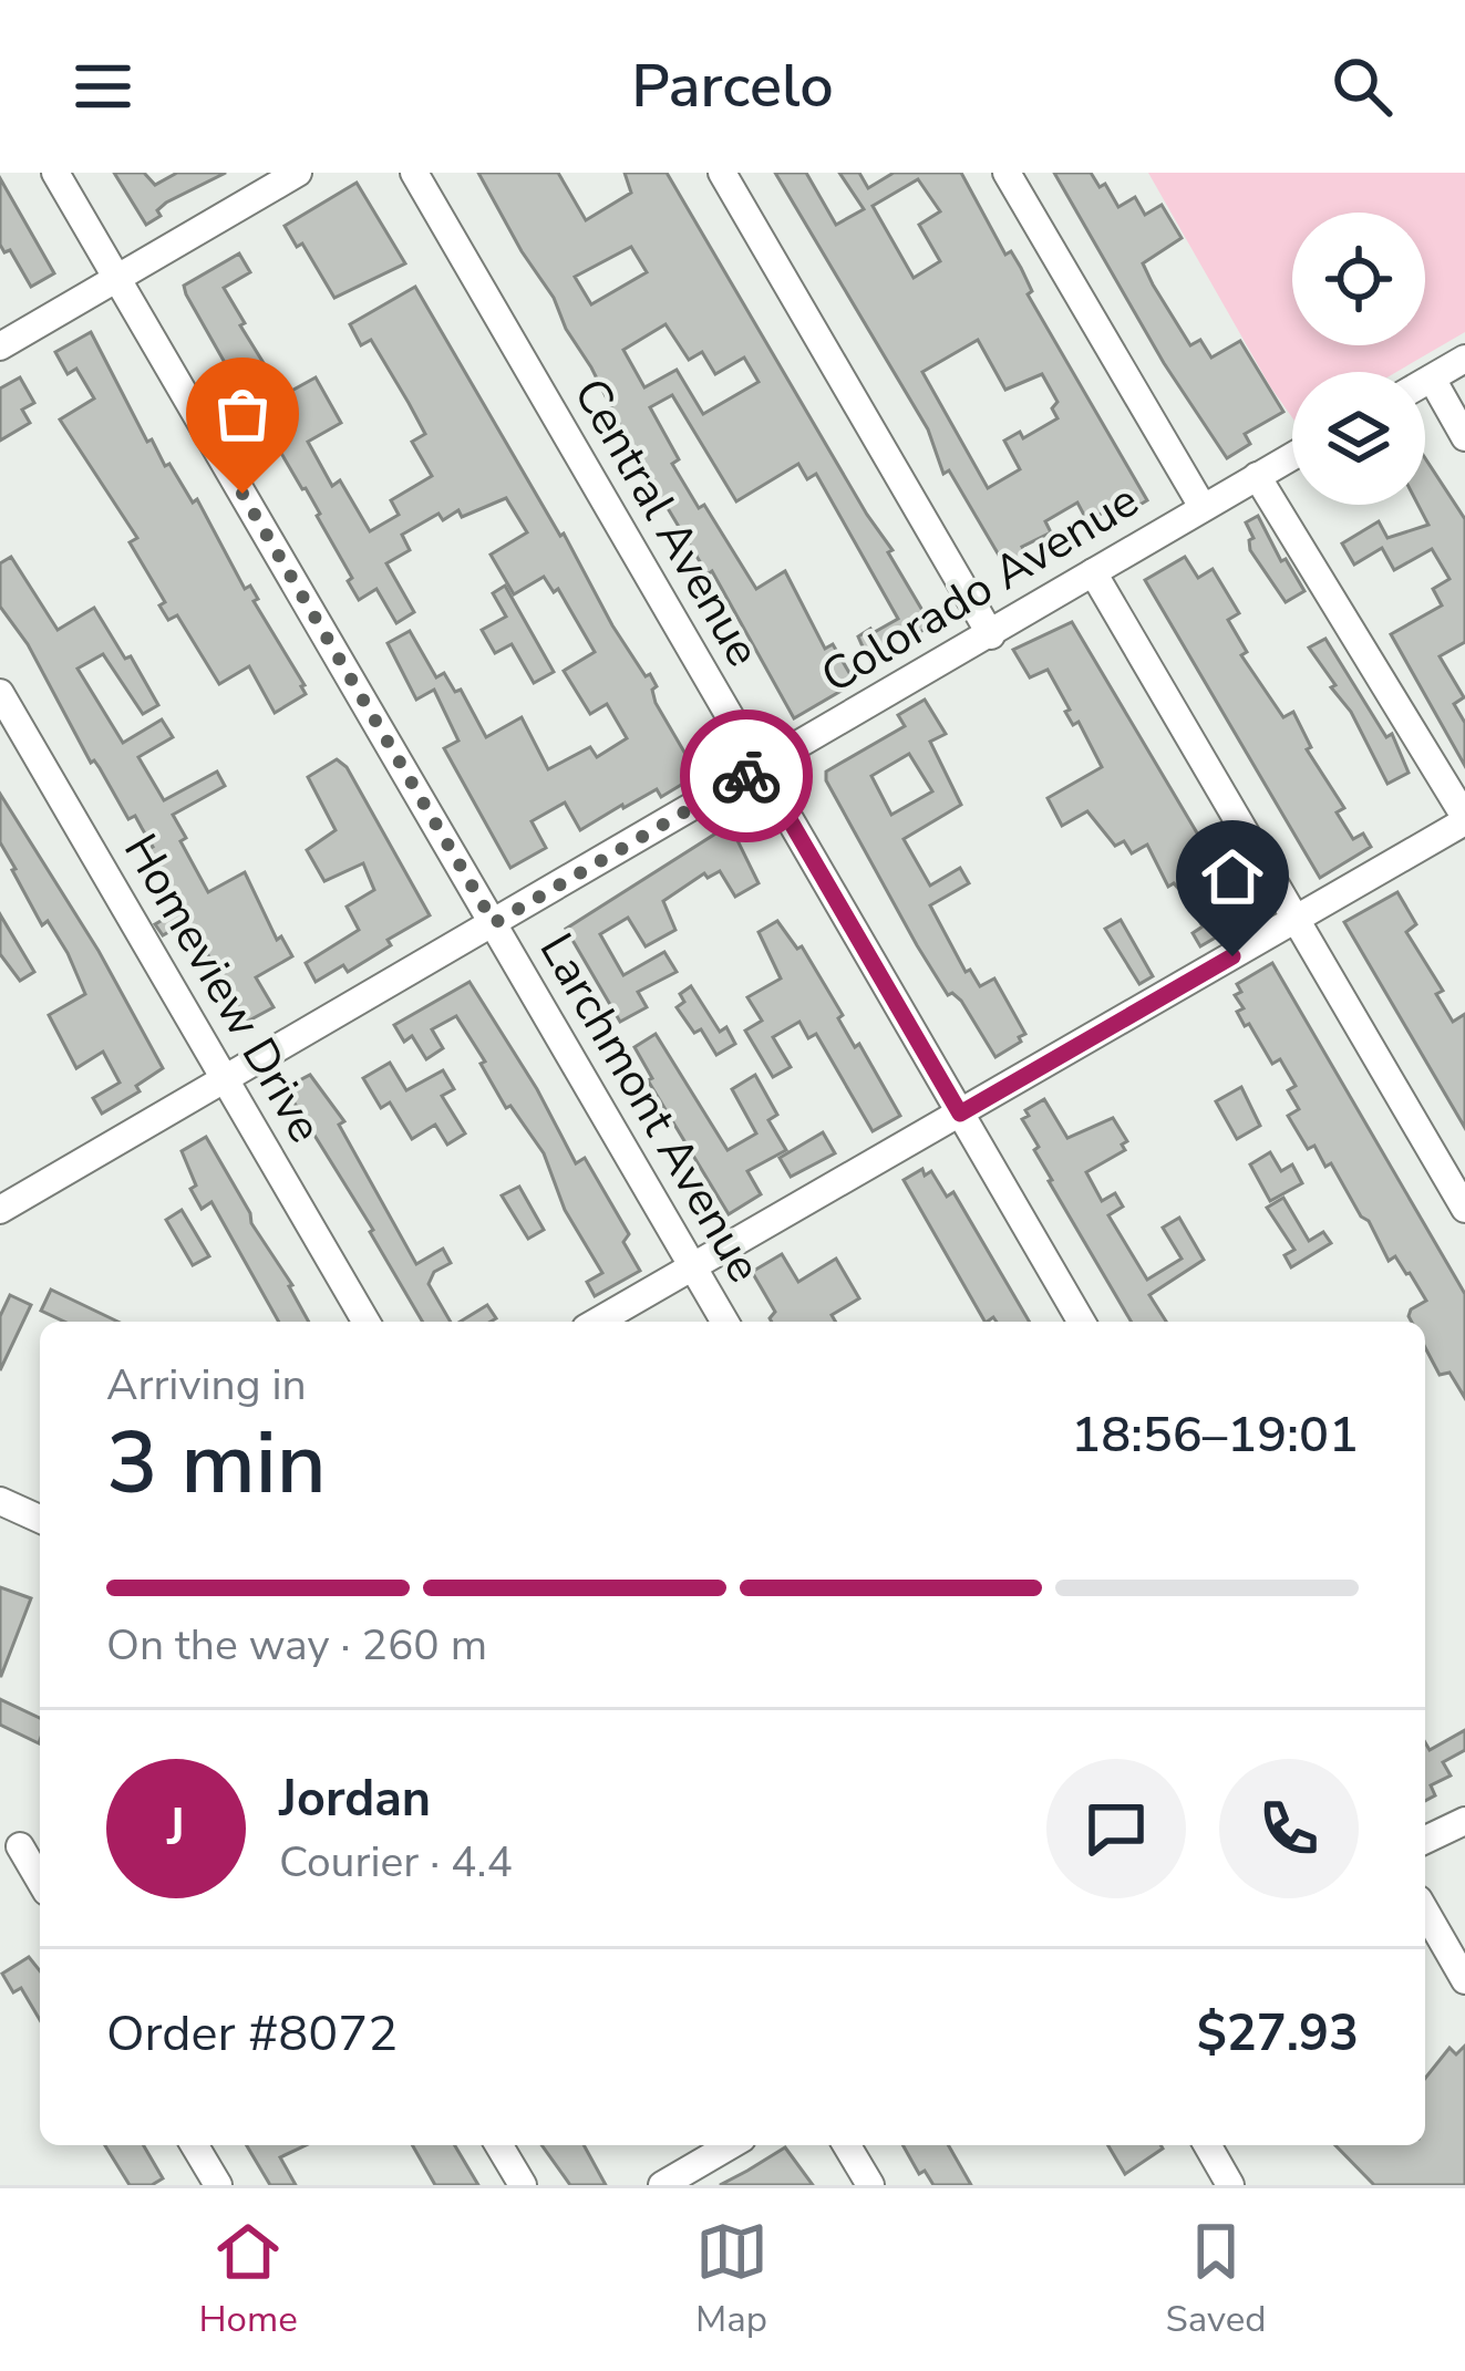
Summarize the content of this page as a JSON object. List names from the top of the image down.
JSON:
{
  "streets": {
    "street": [
      "Central Avenue",
      "Colorado Avenue",
      "Homeview Drive",
      "Larchmont Avenue"
    ]
  },
  "crossings": [
    ["Central Avenue", "Colorado Avenue"],
    ["Colorado Avenue", "Homeview Drive"],
    ["Colorado Avenue", "Larchmont Avenue"]
  ],
  "page": {
    "header": "Parcelo",
    "heading": ["3 min", "Arriving in", "18:56–19:01"],
    "panel": [
      "Jordan",
      "Courier · 4.4",
      "Order #8072",
      "$27.93"
    ],
    "bar": "On the way · 260 m",
    "round": "J",
    "tabs": ["Home", "Map", "Saved"]
  }
}
